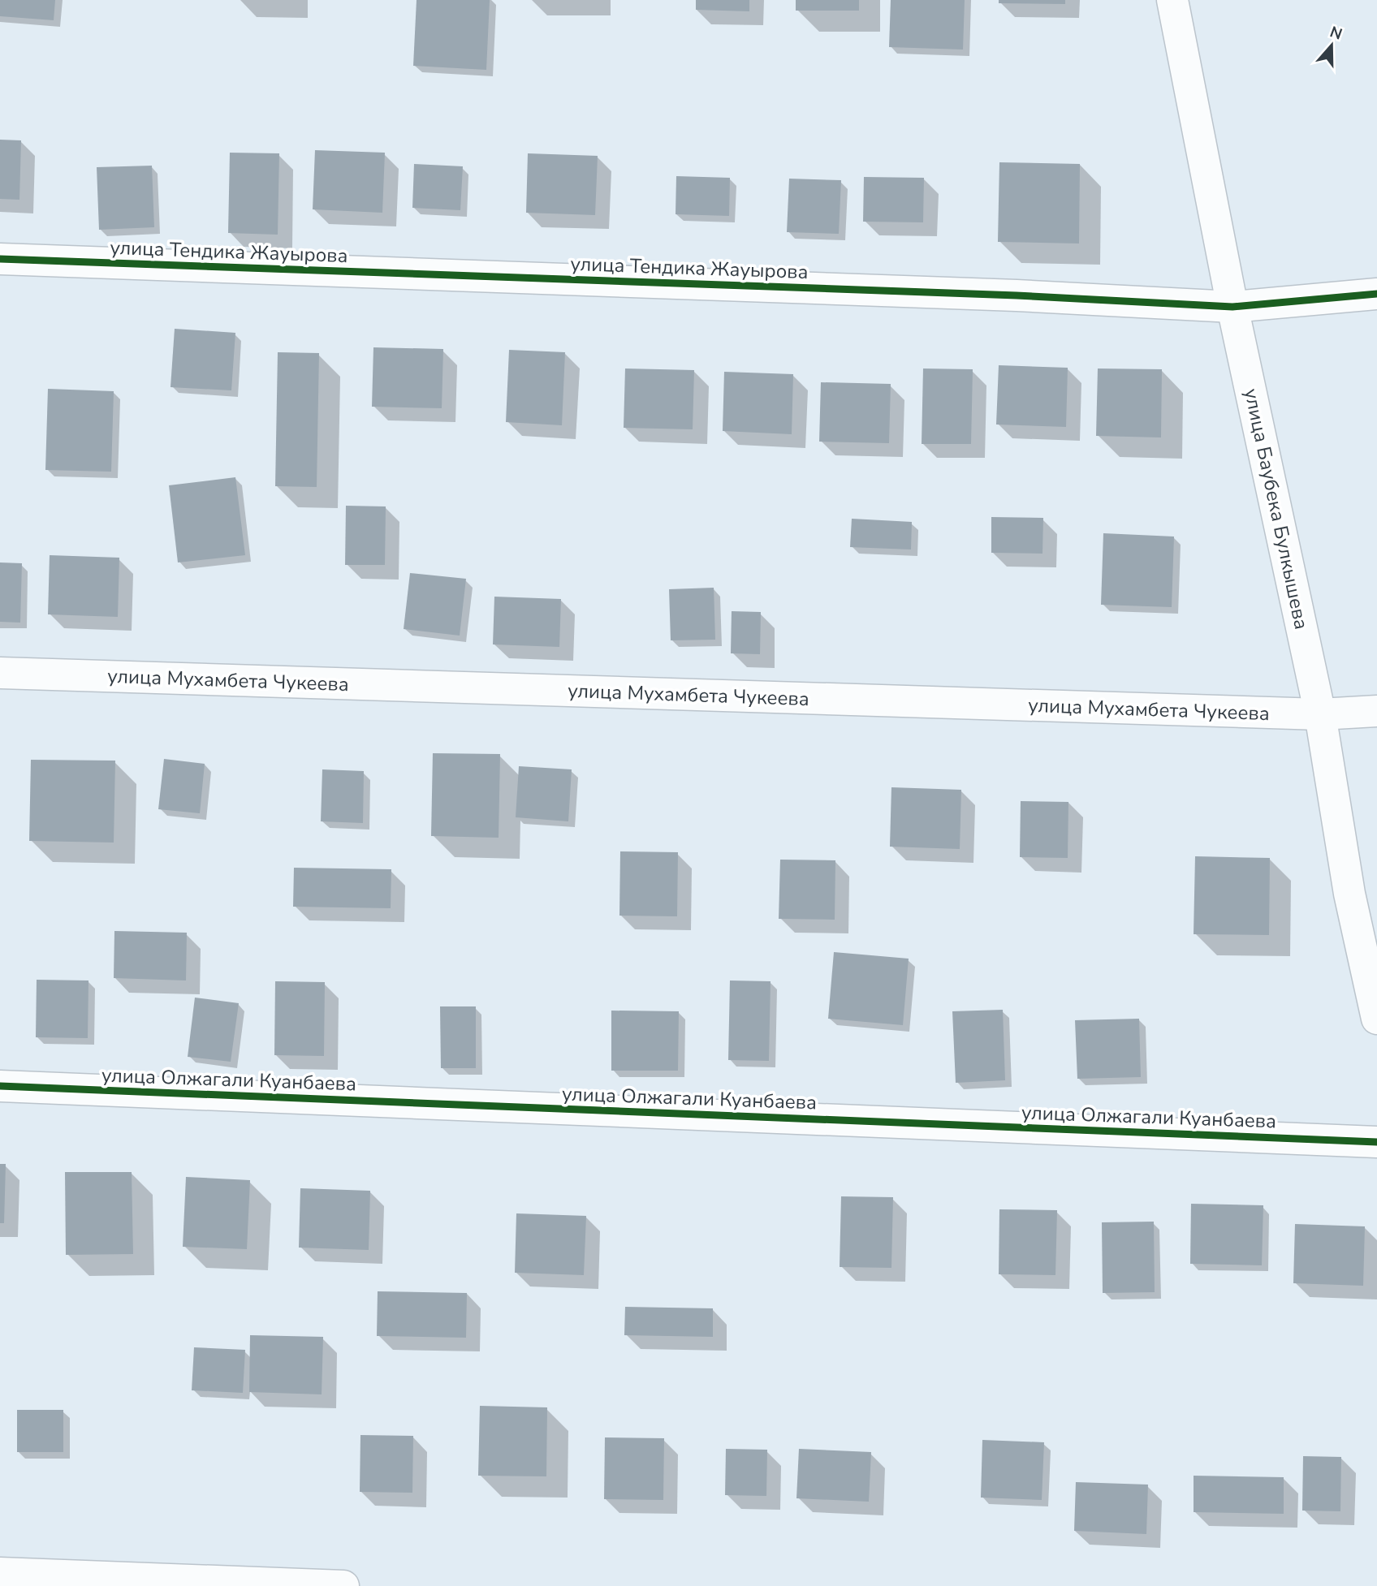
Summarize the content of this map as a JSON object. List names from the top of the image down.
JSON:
{
  "streets": {
    "street": [
      "улица Тендика Жауырова",
      "улица Баубека Булкышева",
      "улица Мухамбета Чукеева",
      "улица Олжагали Куанбаева"
    ]
  },
  "crossings": [
    ["улица Тендика Жауырова", "улица Баубека Булкышева"],
    ["улица Баубека Булкышева", "улица Мухамбета Чукеева"]
  ],
  "north": "top"
}
